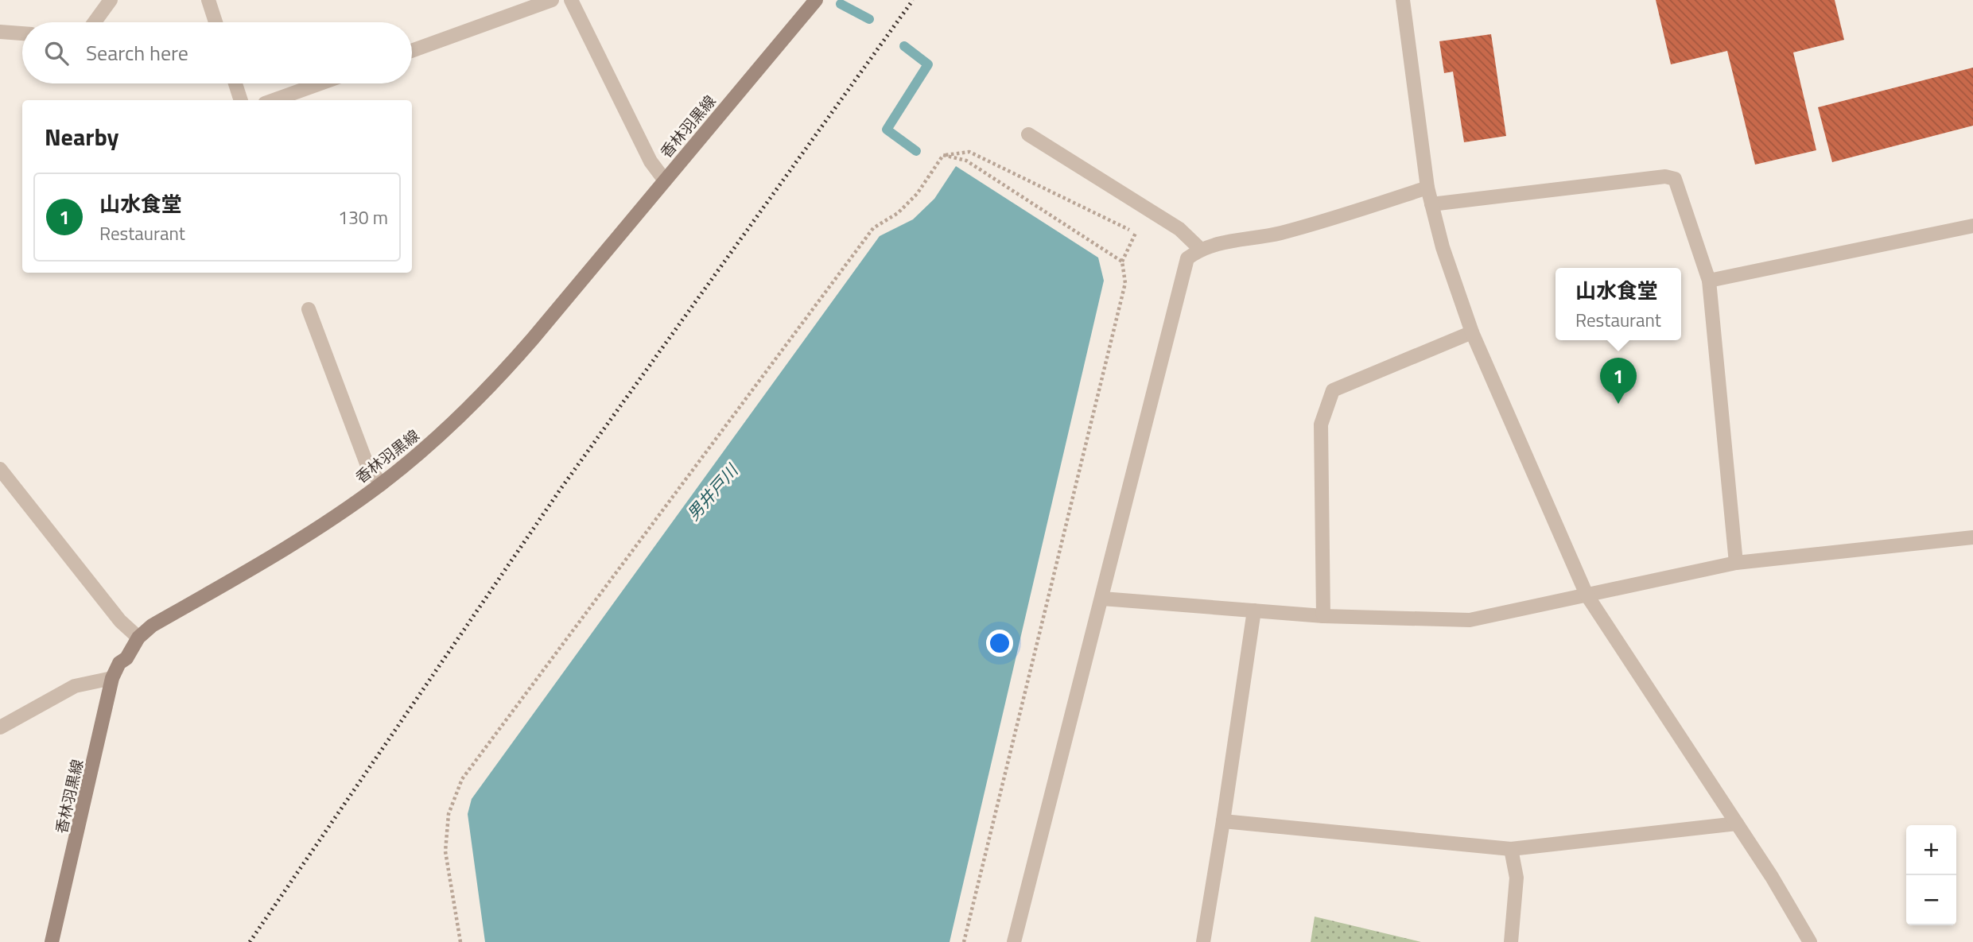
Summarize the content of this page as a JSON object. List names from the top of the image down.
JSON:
{
  "streets": {
    "main road": ["香林羽黒線"]
  },
  "water": ["男井戸川"],
  "page": {
    "search": "Search here",
    "heading": "Nearby",
    "list": [
      {
        "mark": "1",
        "name": "山水食堂",
        "note": "Restaurant",
        "value": "130 m"
      }
    ],
    "popup": ["山水食堂", "Restaurant"],
    "pins": "1",
    "map_buttons": ["+", "−"]
  }
}
